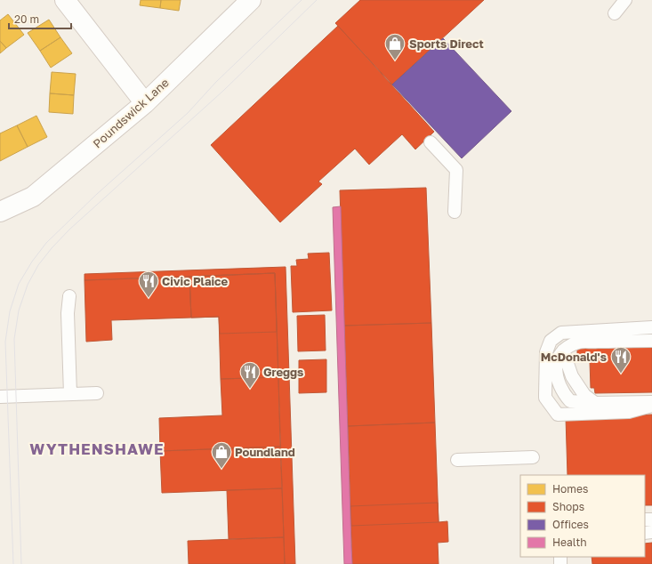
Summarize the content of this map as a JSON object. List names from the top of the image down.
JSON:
{
  "streets": {
    "street": ["Poundswick Lane"]
  },
  "districts": ["WYTHENSHAWE"],
  "places": {
    "shop": ["Sports Direct", "Poundland"],
    "restaurant": ["Civic Plaice", "McDonald's", "Greggs"]
  },
  "legend": [
    "Homes",
    "Shops",
    "Offices",
    "Health"
  ],
  "scale_bar": "20 m"
}
